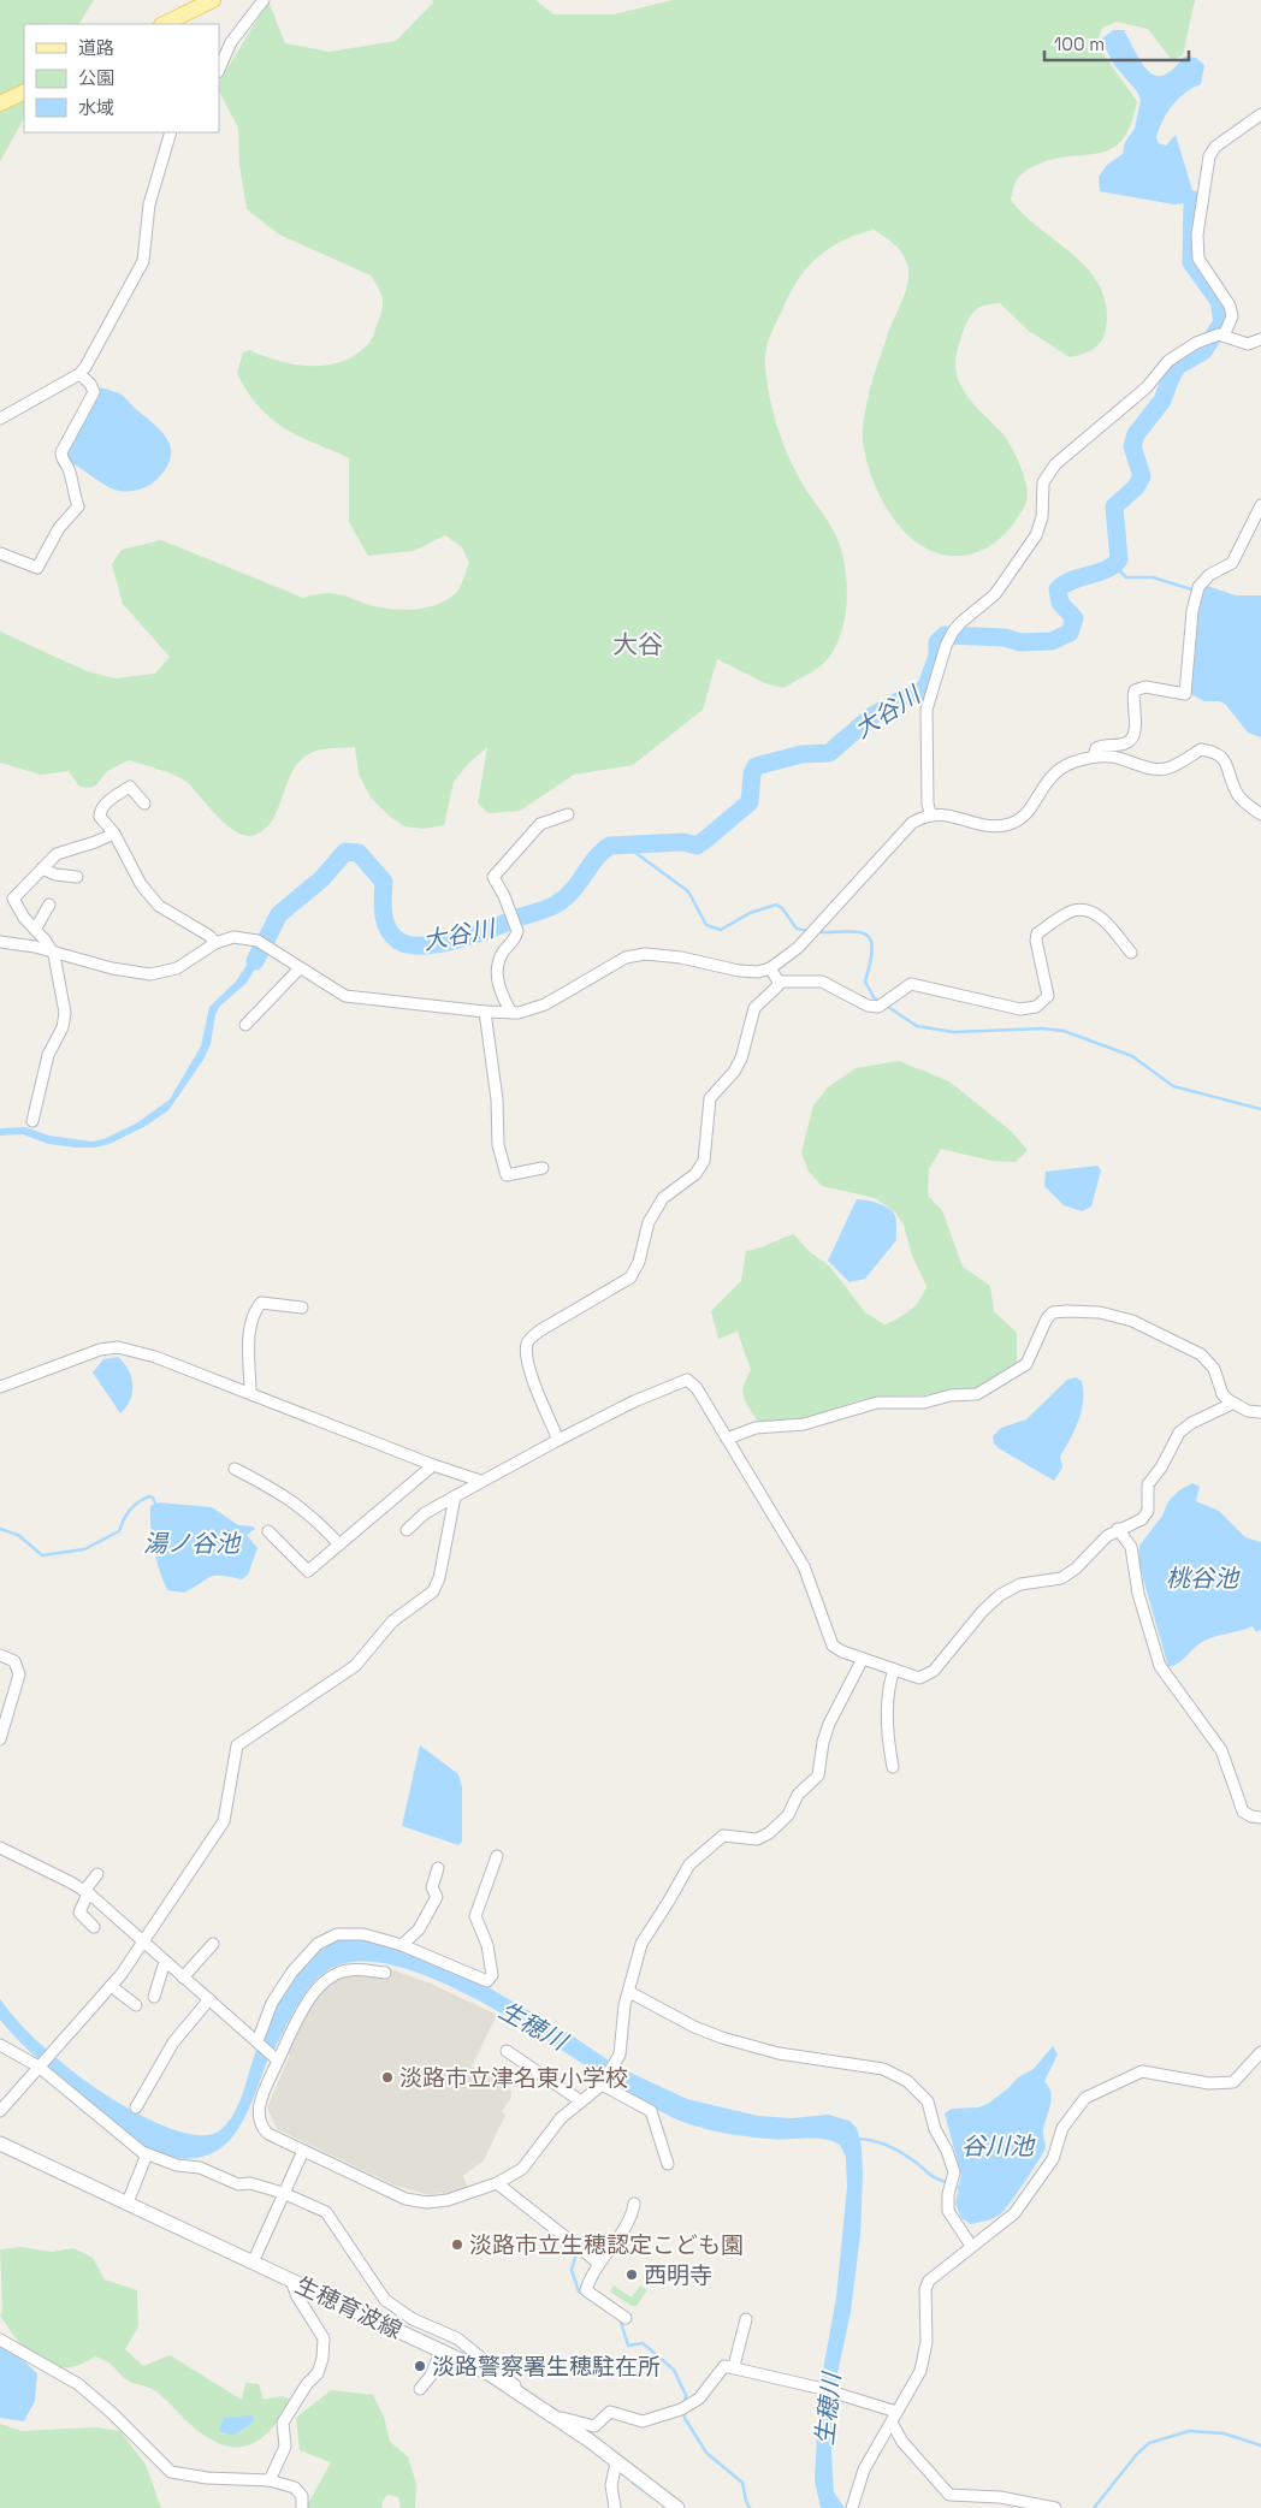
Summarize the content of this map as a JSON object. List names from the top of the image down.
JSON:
{
  "streets": {
    "main road": ["生穂育波線"]
  },
  "districts": ["大谷"],
  "water": [
    "大谷川",
    "湯ノ谷池",
    "桃谷池",
    "生穂川",
    "谷川池"
  ],
  "places": [
    "淡路市立津名東小学校",
    "淡路市立生穂認定こども園",
    "西明寺",
    "淡路警察署生穂駐在所"
  ],
  "legend": ["道路", "公園", "水域"],
  "scale_bar": "100 m"
}
